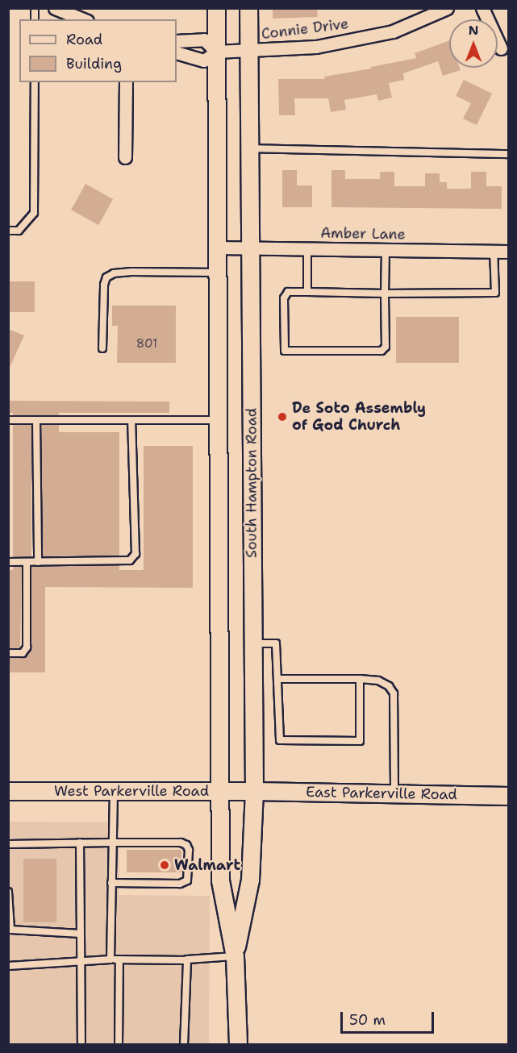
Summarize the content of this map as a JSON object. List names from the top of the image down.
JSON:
{
  "streets": {
    "main road": ["South Hampton Road", "West Parkerville Road", "East Parkerville Road"],
    "street": ["Connie Drive", "Amber Lane"]
  },
  "crossings": [
    ["Connie Drive", "South Hampton Road"],
    ["Amber Lane", "South Hampton Road"],
    ["South Hampton Road", "West Parkerville Road"],
    ["South Hampton Road", "East Parkerville Road"],
    ["West Parkerville Road", "East Parkerville Road"]
  ],
  "places": ["De Soto Assembly of God Church", "Walmart"],
  "house_numbers": ["801"],
  "legend": ["Road", "Building"],
  "scale_bar": "50 m",
  "north": "top"
}
